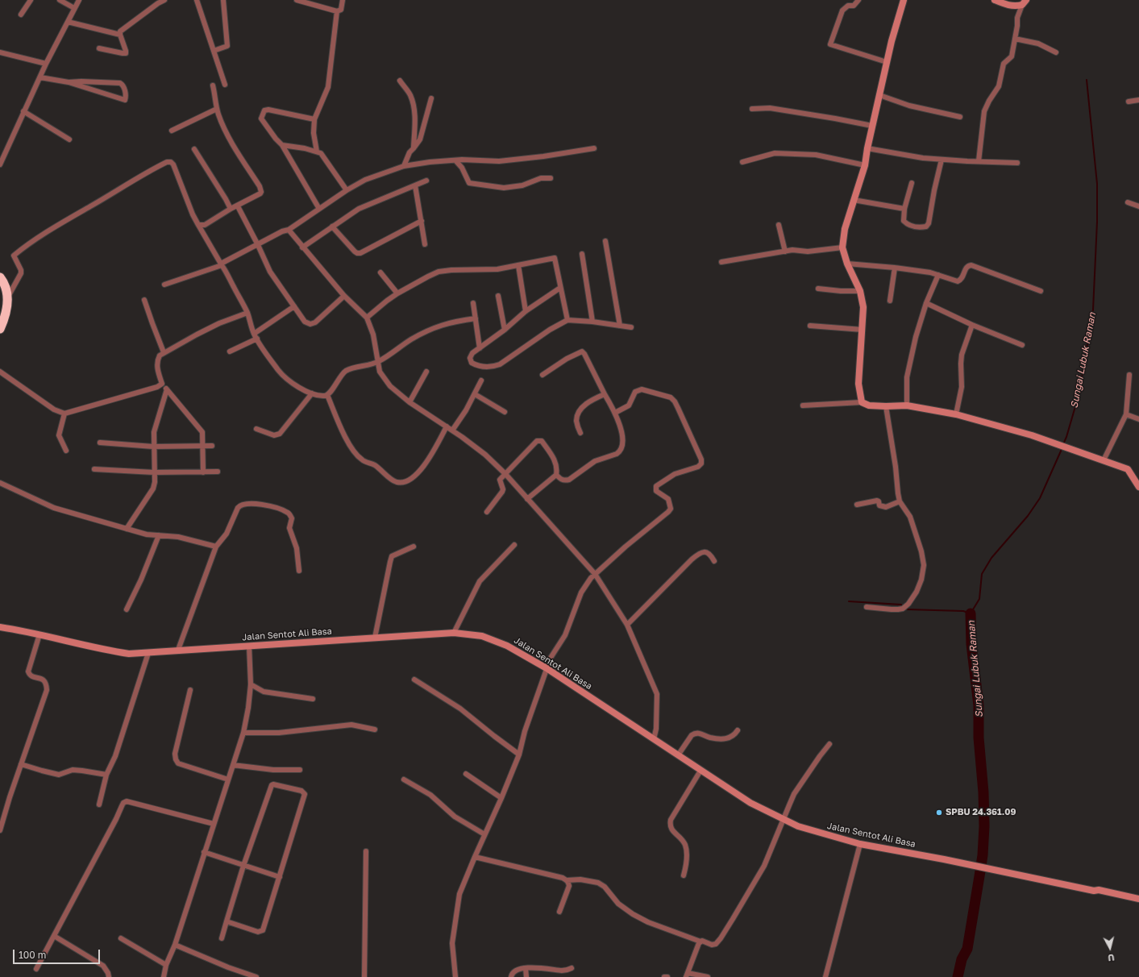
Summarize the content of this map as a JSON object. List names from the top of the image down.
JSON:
{
  "streets": {
    "main road": ["Jalan Sentot Ali Basa"]
  },
  "water": ["Sungai Lubuk Raman"],
  "places": ["SPBU 24.361.09"],
  "scale_bar": "100 m",
  "north": "bottom"
}
